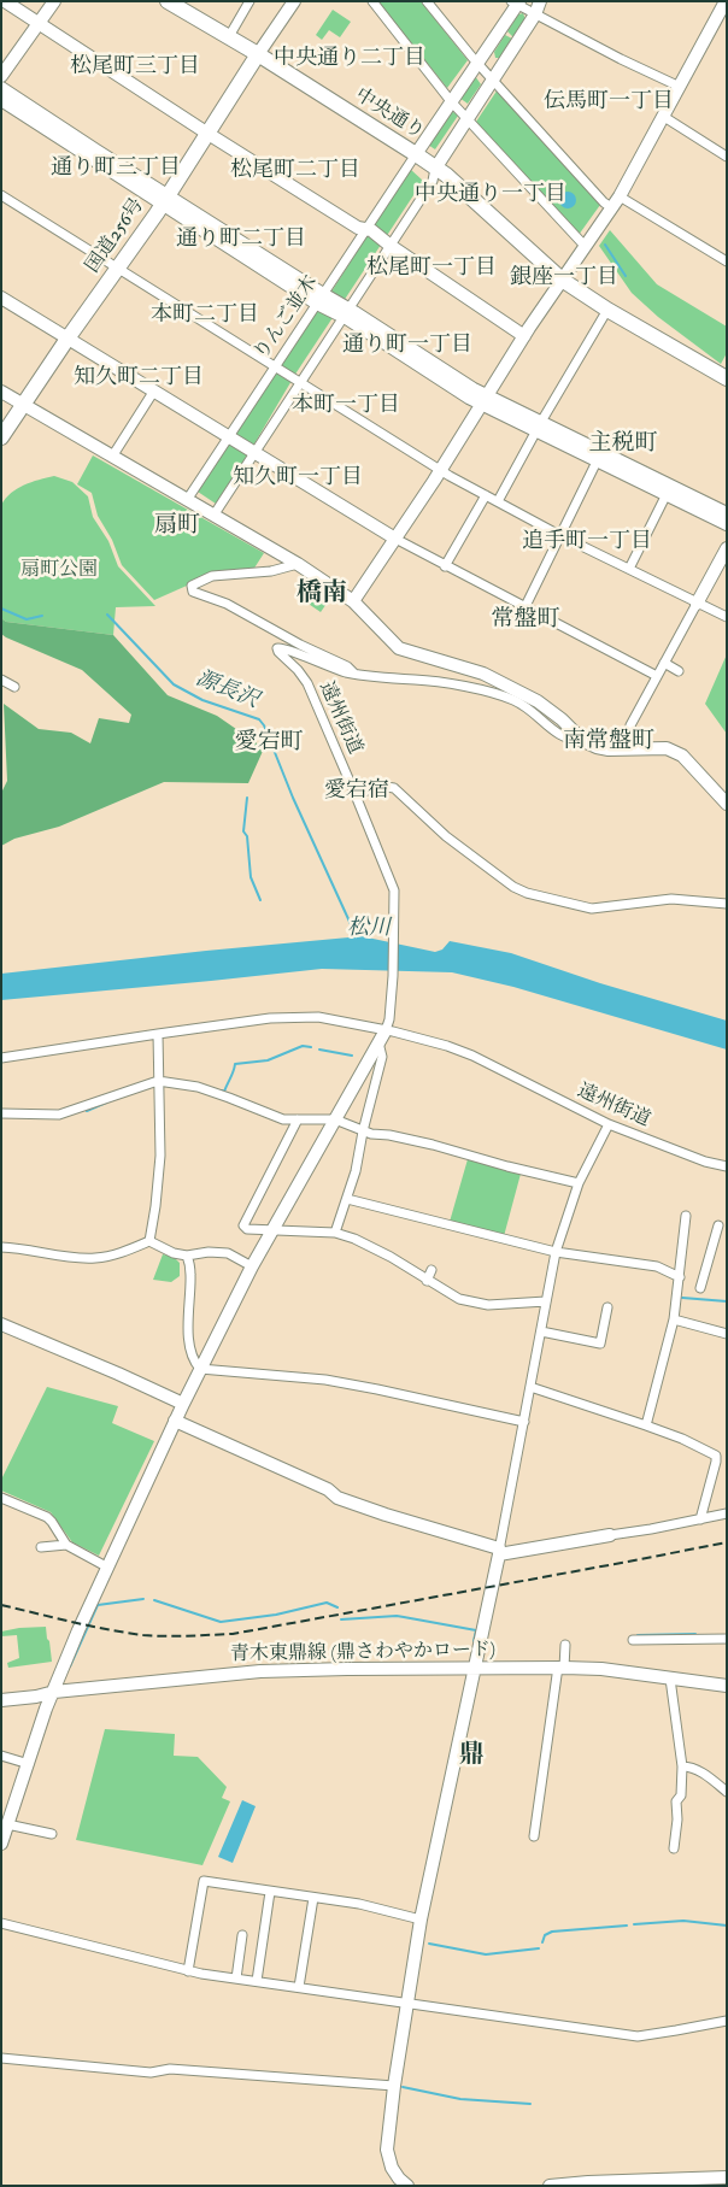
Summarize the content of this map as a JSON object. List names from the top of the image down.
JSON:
{
  "streets": {
    "highway": ["中央通り", "国道256号"],
    "street": ["りんご並木", "遠州街道", "青木東鼎線 (鼎さわやかロード)"]
  },
  "crossings": [
    ["中央通り", "国道256号"],
    ["中央通り", "りんご並木"]
  ],
  "districts": [
    "中央通り二丁目",
    "松尾町三丁目",
    "伝馬町一丁目",
    "通り町三丁目",
    "松尾町二丁目",
    "中央通り一丁目",
    "通り町二丁目",
    "松尾町一丁目",
    "銀座一丁目",
    "本町二丁目",
    "通り町一丁目",
    "知久町二丁目",
    "本町一丁目",
    "主税町",
    "知久町一丁目",
    "扇町",
    "追手町一丁目",
    "橋南",
    "常盤町",
    "南常盤町",
    "愛宕町",
    "愛宕宿",
    "鼎"
  ],
  "water": ["源長沢", "松川"],
  "parks": ["扇町公園"]
}
